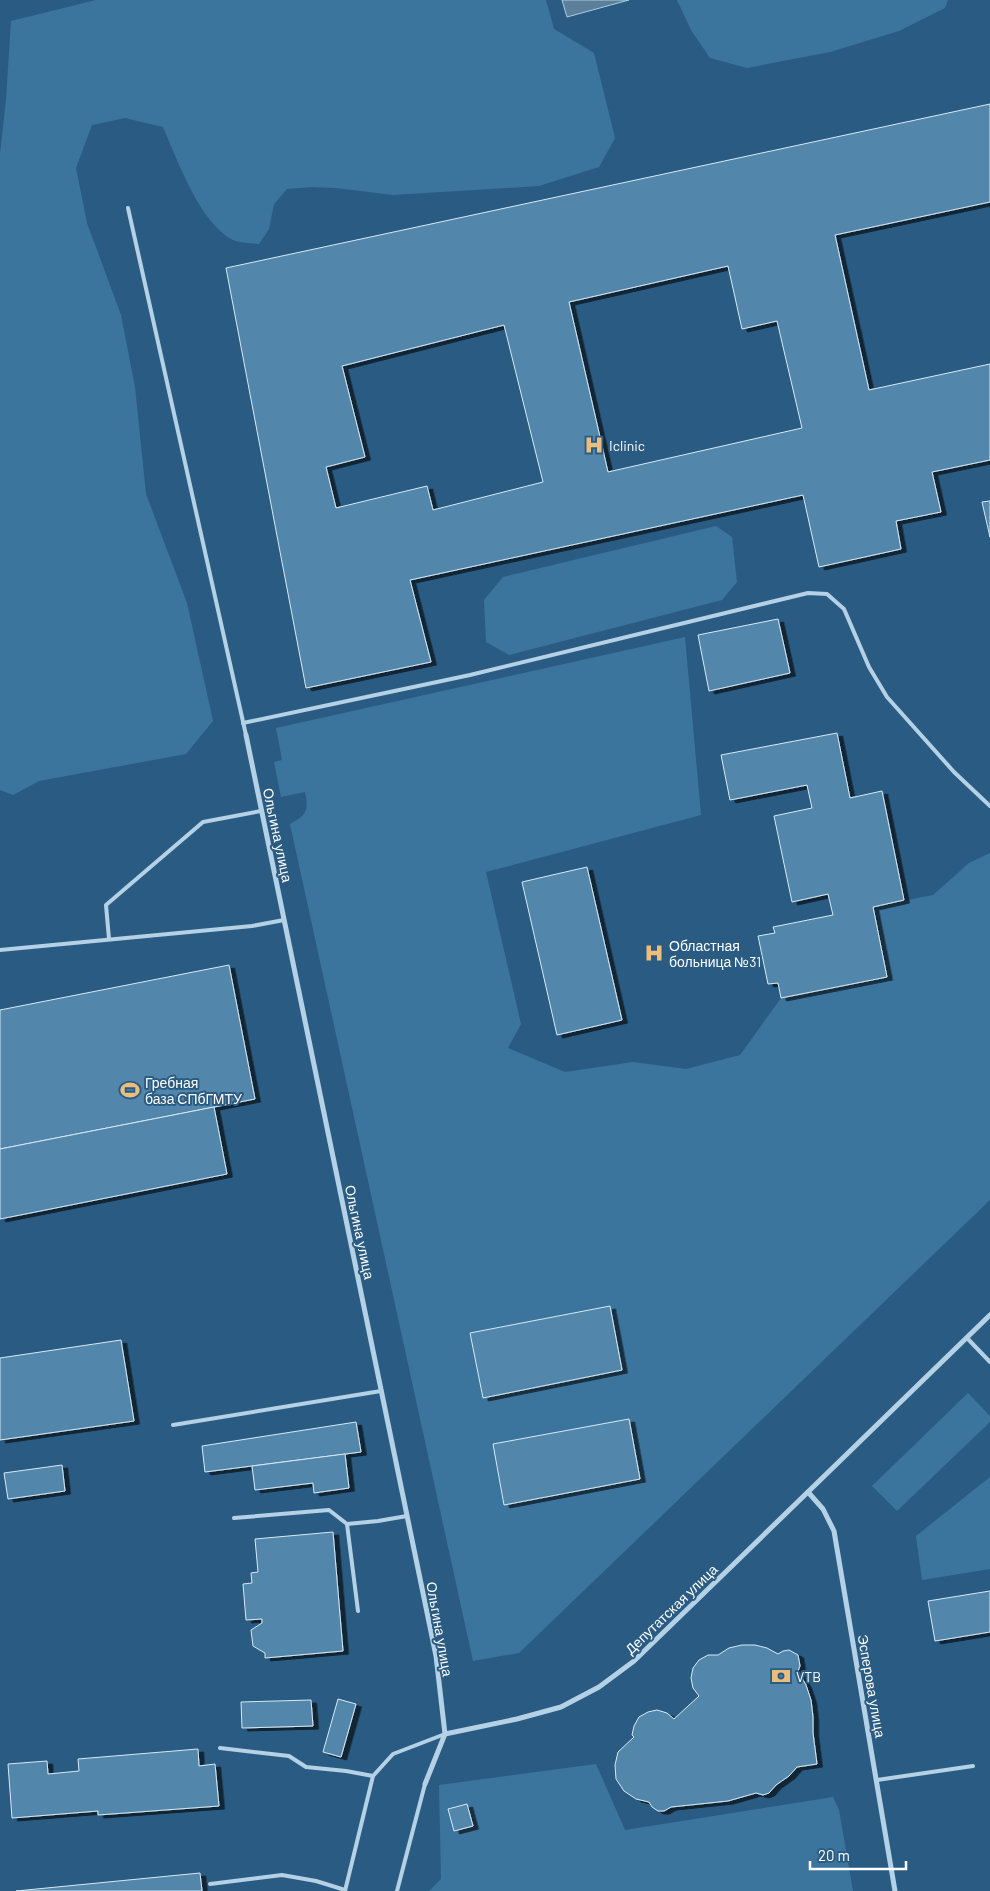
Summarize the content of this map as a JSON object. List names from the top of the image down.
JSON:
{
  "streets": {
    "street": ["Ольгина улица", "Депутатская улица", "Эсперова улица"]
  },
  "crossings": [
    ["Ольгина улица", "Депутатская улица"],
    ["Депутатская улица", "Эсперова улица"]
  ],
  "places": {
    "hospital": ["Iclinic", "Областная больница №31"],
    "sports": ["Гребная база СПбГМТУ"],
    "bank": ["VTB"]
  },
  "scale_bar": "20 m"
}
